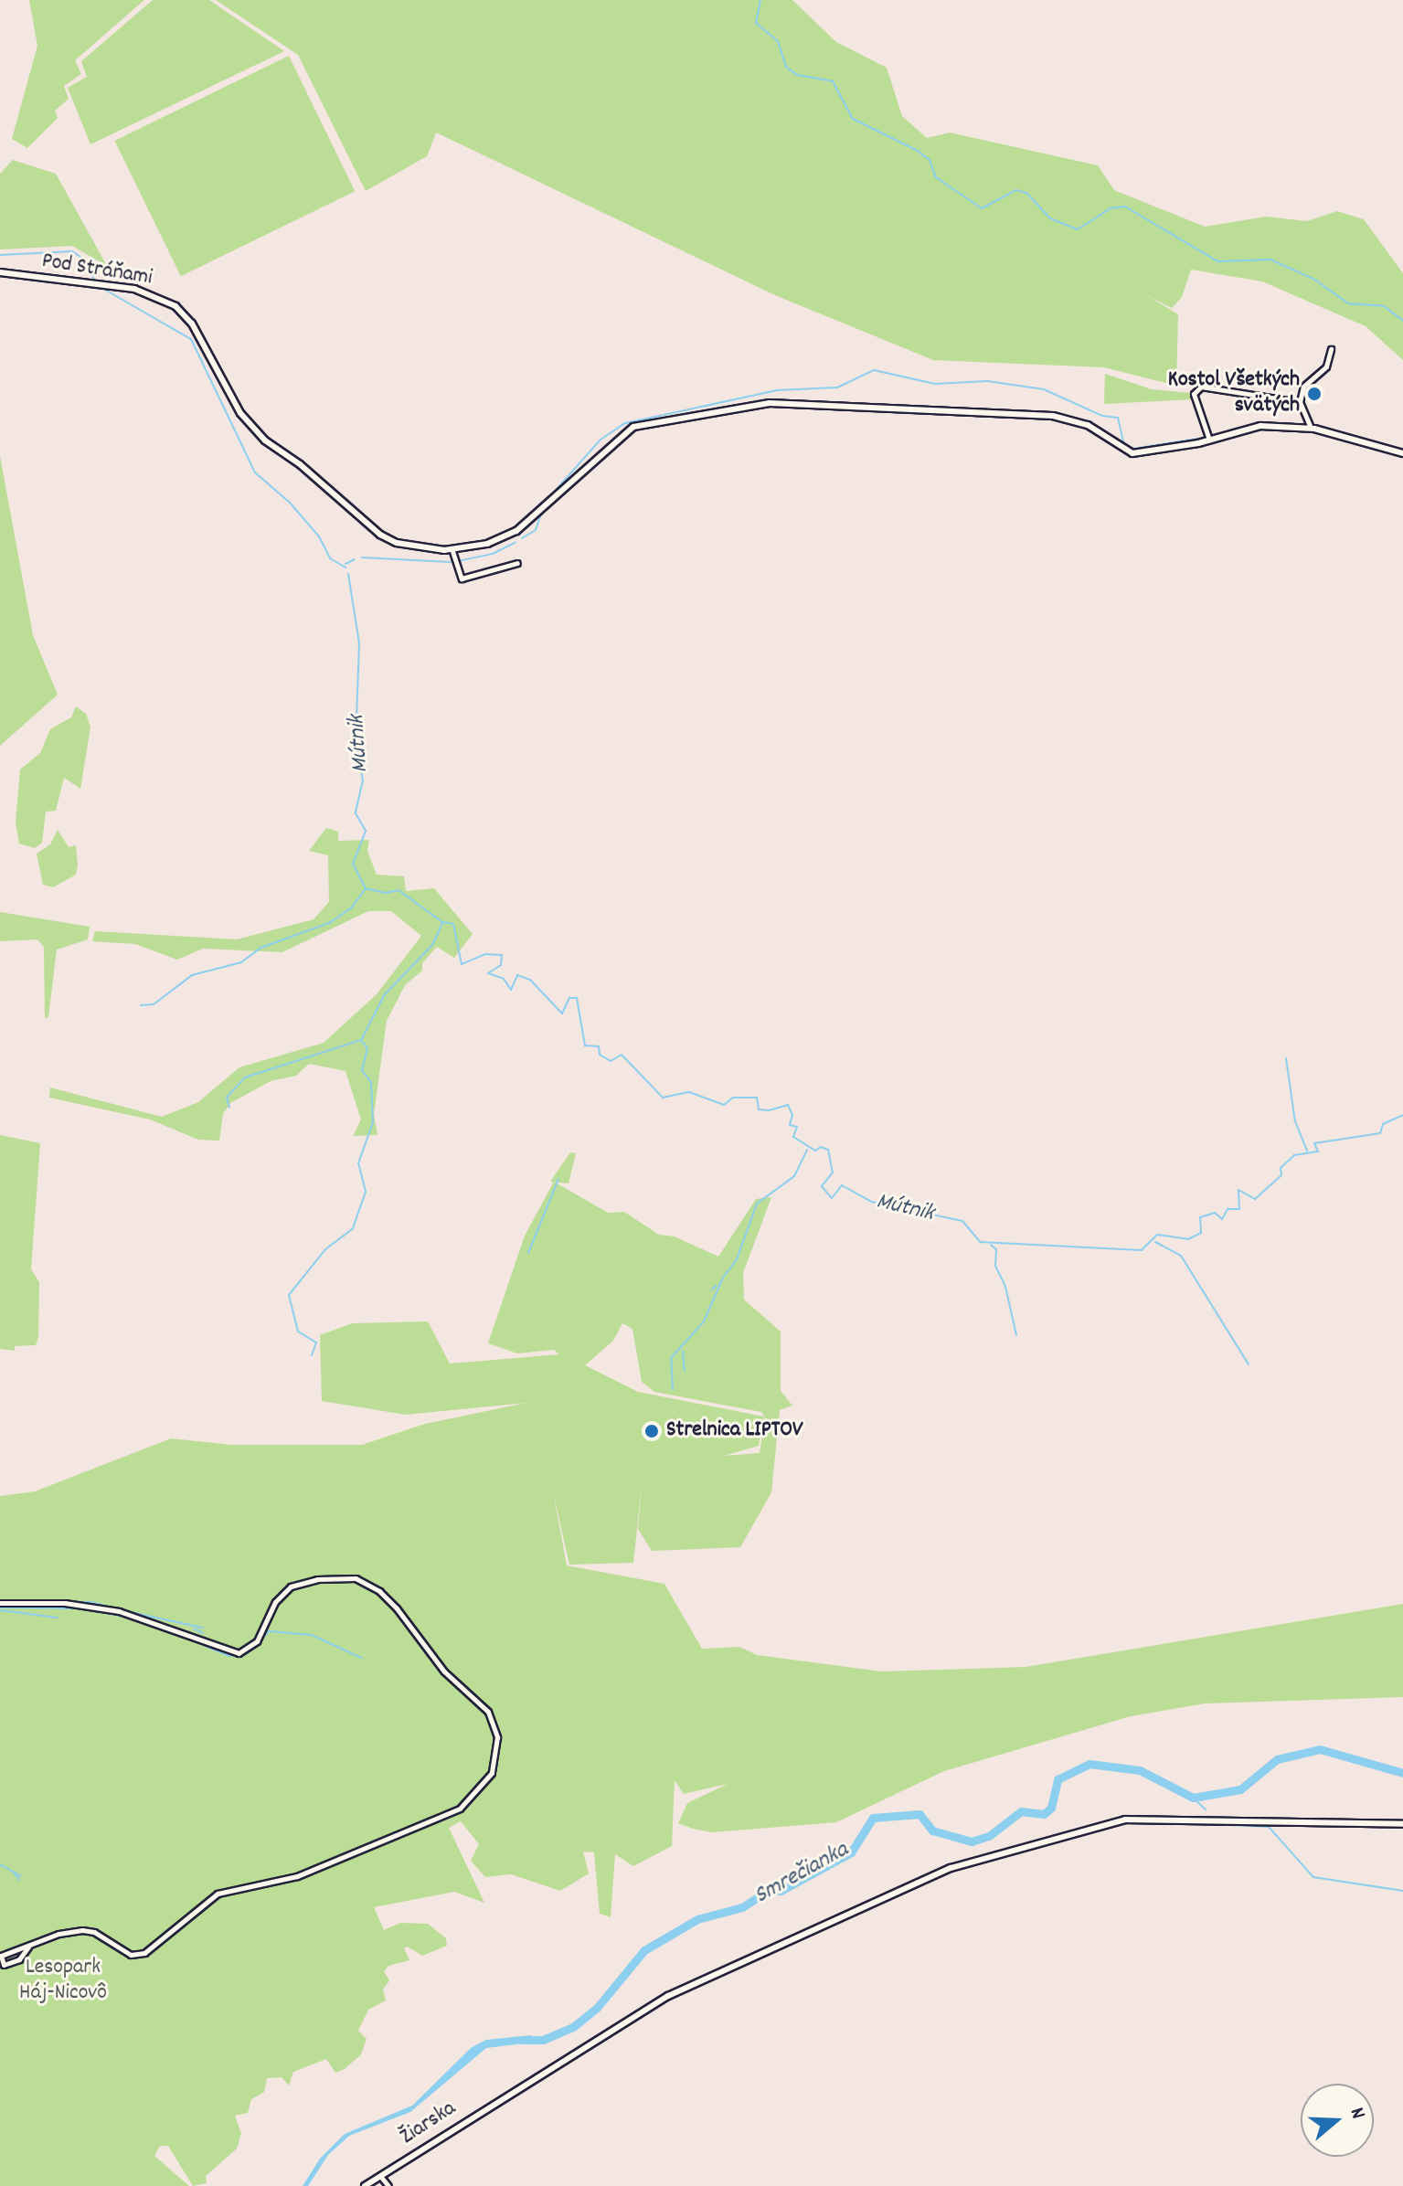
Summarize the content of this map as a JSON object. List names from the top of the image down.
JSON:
{
  "streets": {
    "street": ["Pod Stráňami", "Žiarska"]
  },
  "water": ["Mútnik", "Smrečianka"],
  "parks": ["Lesopark Háj-Nicovô"],
  "places": ["Kostol Všetkých svätých", "Strelnica LIPTOV"],
  "north": "right"
}
